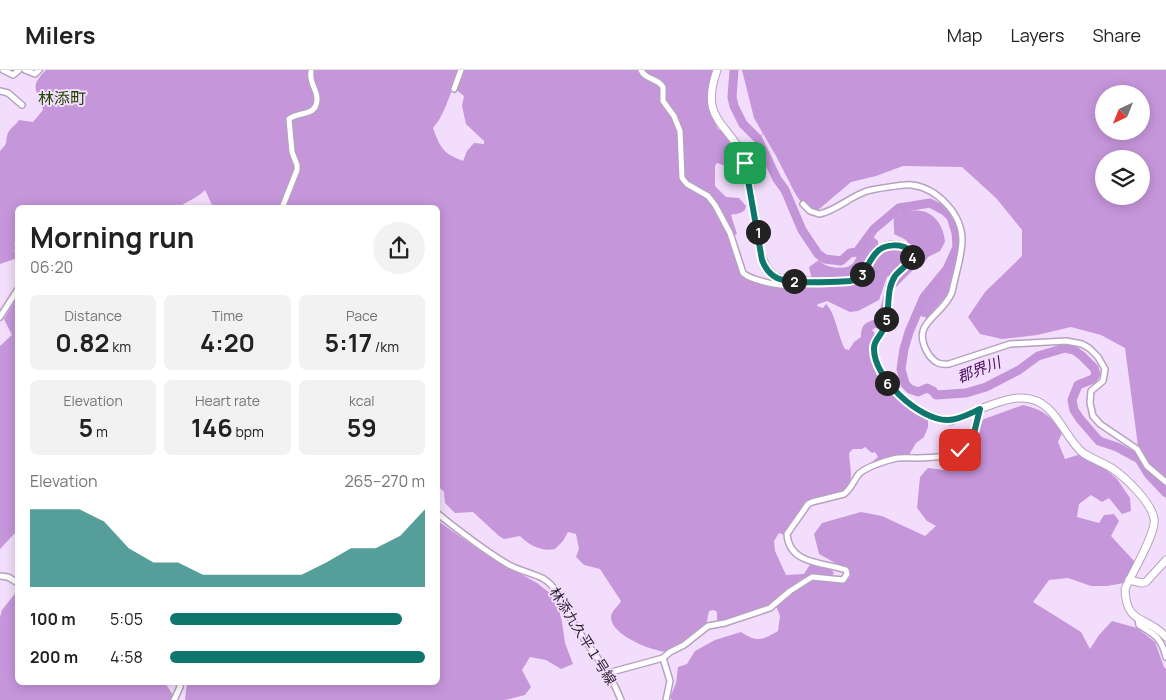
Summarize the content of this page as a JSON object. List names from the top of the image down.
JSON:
{
  "streets": {
    "street": ["林添九久平１号線"]
  },
  "districts": ["林添町"],
  "water": ["郡界川"],
  "north": "bottom left",
  "page": {
    "header": "Milers",
    "nav": ["Map", "Layers", "Share"],
    "heading": ["Morning run", "06:20"],
    "pins": [
      "1",
      "4",
      "3",
      "2",
      "5",
      "6"
    ],
    "stats": [
      ["Distance", "0.82 km"],
      ["Time", "4:20"],
      ["Pace", "5:17 /km"],
      ["Elevation", "5 m"],
      ["Heart rate", "146 bpm"],
      ["kcal", "59"]
    ],
    "chart": ["Elevation", "265–270 m"],
    "list": [
      {
        "name": "100 m",
        "note": "5:05"
      },
      {
        "name": "200 m",
        "note": "4:58"
      }
    ]
  }
}
